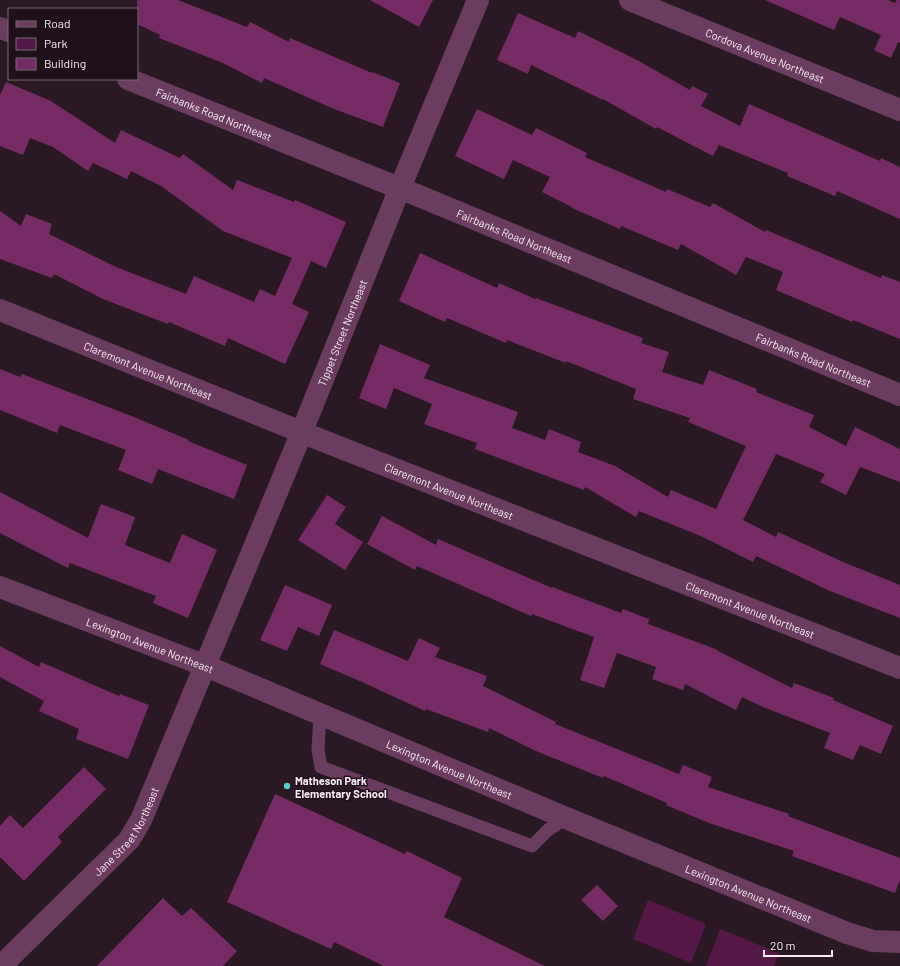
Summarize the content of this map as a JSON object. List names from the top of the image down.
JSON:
{
  "streets": {
    "street": [
      "Cordova Avenue Northeast",
      "Fairbanks Road Northeast",
      "Tippet Street Northeast",
      "Claremont Avenue Northeast",
      "Lexington Avenue Northeast",
      "Jane Street Northeast"
    ]
  },
  "crossings": [
    ["Fairbanks Road Northeast", "Tippet Street Northeast"],
    ["Tippet Street Northeast", "Claremont Avenue Northeast"],
    ["Tippet Street Northeast", "Lexington Avenue Northeast"],
    ["Tippet Street Northeast", "Jane Street Northeast"],
    ["Lexington Avenue Northeast", "Jane Street Northeast"]
  ],
  "places": ["Matheson Park Elementary School"],
  "legend": ["Road", "Park", "Building"],
  "scale_bar": "20 m"
}
